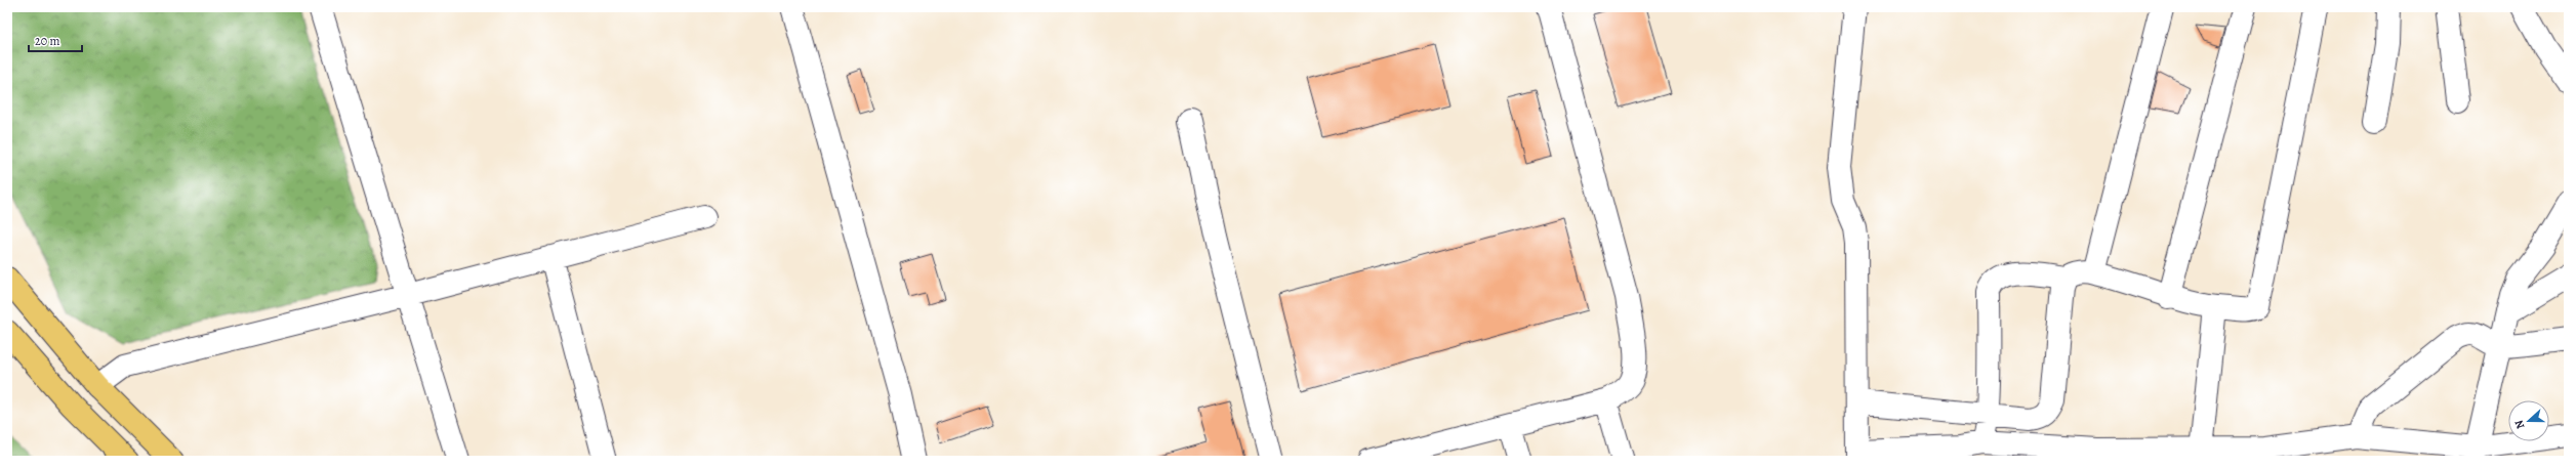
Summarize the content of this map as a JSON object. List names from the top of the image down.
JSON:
{
  "scale_bar": "20 m",
  "north": "left"
}
